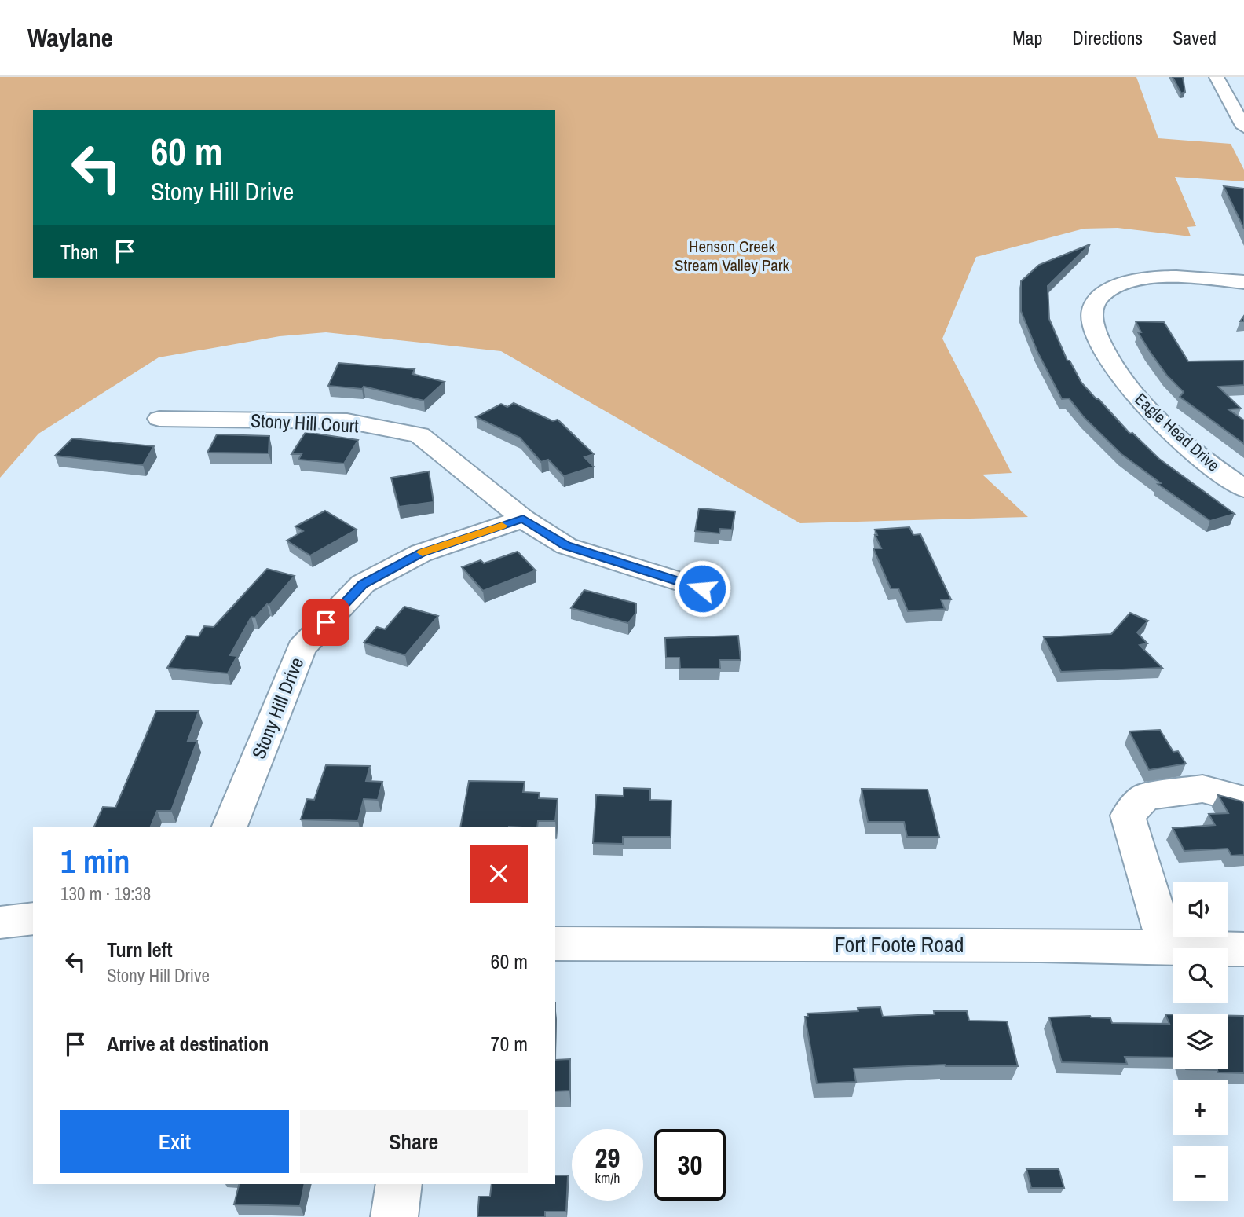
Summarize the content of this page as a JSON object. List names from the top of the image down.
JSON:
{
  "streets": {
    "street": [
      "Stony Hill Court",
      "Eagle Head Drive",
      "Stony Hill Drive",
      "Fort Foote Road"
    ]
  },
  "crossings": [
    ["Stony Hill Court", "Stony Hill Drive"]
  ],
  "parks": ["Henson Creek Stream Valley Park"],
  "page": {
    "header": "Waylane",
    "nav": ["Map", "Directions", "Saved"],
    "turn": ["60 m", "Stony Hill Drive"],
    "then": "Then",
    "heading": ["1 min", "130 m · 19:38"],
    "map_buttons": ["+", "−"],
    "list": [
      {
        "name": "Turn left",
        "note": "Stony Hill Drive",
        "value": "60 m"
      },
      {
        "name": "Arrive at destination",
        "value": "70 m"
      }
    ],
    "buttons": ["Exit", "Share"],
    "speed": "29 km/h",
    "limit": "30"
  }
}
